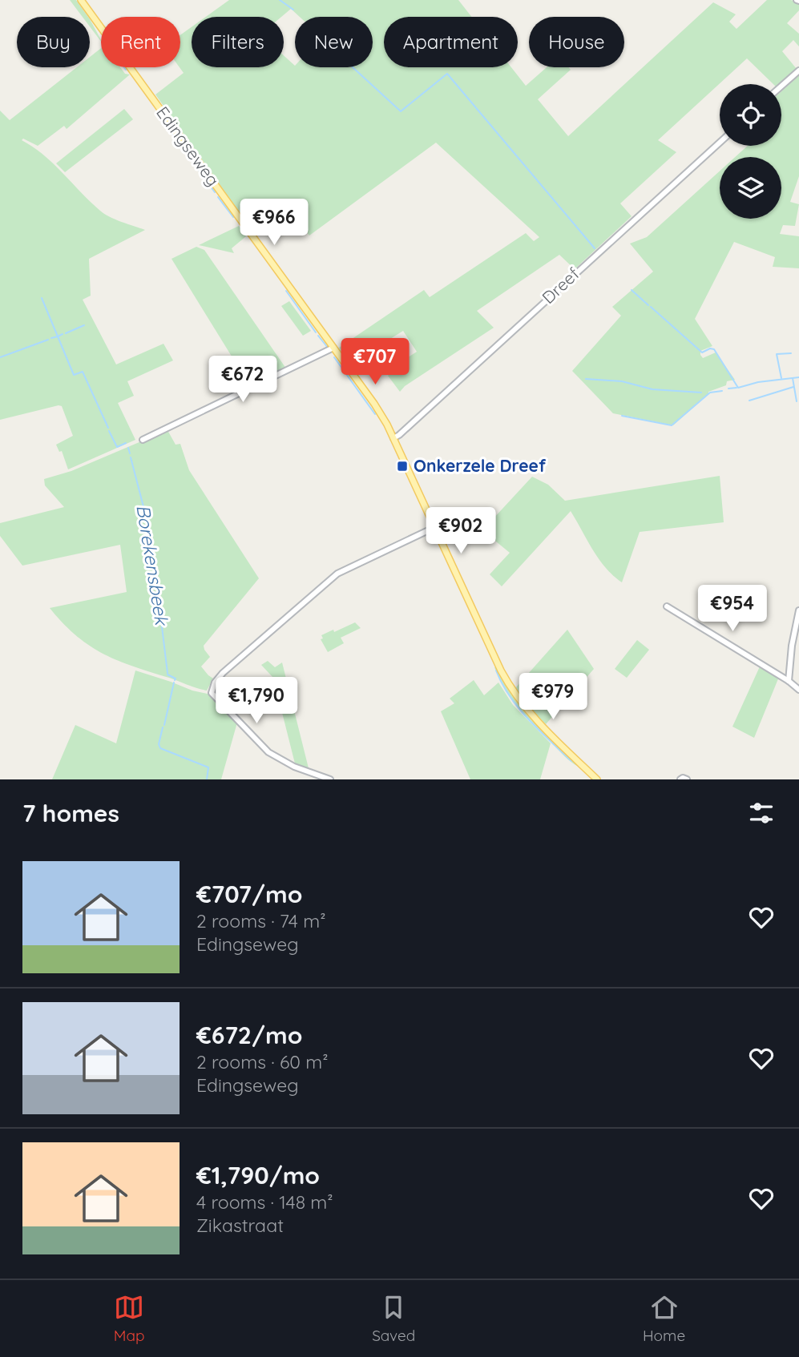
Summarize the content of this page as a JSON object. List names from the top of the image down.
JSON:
{
  "streets": {
    "main road": ["Edingseweg"],
    "street": ["Dreef"]
  },
  "crossings": [
    ["Edingseweg", "Dreef"]
  ],
  "water": ["Borekensbeek"],
  "places": {
    "transit": ["Onkerzele Dreef"]
  },
  "page": {
    "chip": [
      "Buy",
      "Rent",
      "Filters",
      "New",
      "Apartment",
      "House"
    ],
    "price": [
      "€966",
      "€707",
      "€672",
      "€902",
      "€954",
      "€979",
      "€1,790"
    ],
    "heading": "7 homes",
    "list": [
      {
        "name": "€707/mo",
        "note": "2 rooms · 74 m² · Edingseweg"
      },
      {
        "name": "€672/mo",
        "note": "2 rooms · 60 m² · Edingseweg"
      },
      {
        "name": "€1,790/mo",
        "note": "4 rooms · 148 m² · Zikastraat"
      }
    ],
    "tabs": ["Map", "Saved", "Home"]
  }
}
